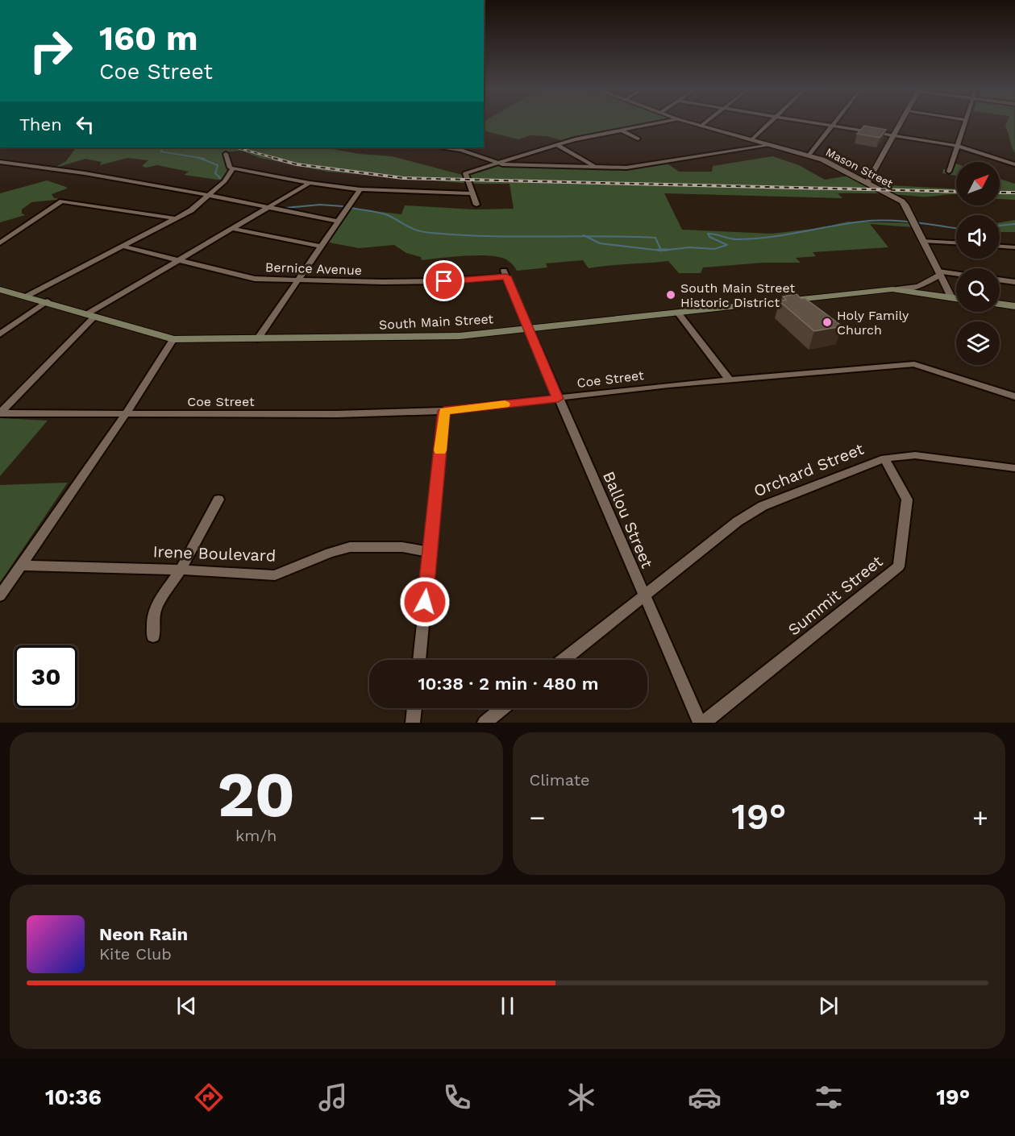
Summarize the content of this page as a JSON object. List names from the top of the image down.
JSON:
{
  "streets": {
    "main road": ["South Main Street"],
    "street": [
      "Mason Street",
      "Bernice Avenue",
      "Coe Street",
      "Orchard Street",
      "Ballou Street",
      "Irene Boulevard",
      "Summit Street"
    ]
  },
  "crossings": [
    ["Mason Street", "South Main Street"],
    ["Bernice Avenue", "Ballou Street"],
    ["South Main Street", "Ballou Street"],
    ["Coe Street", "Ballou Street"],
    ["Orchard Street", "Ballou Street"],
    ["Orchard Street", "Summit Street"]
  ],
  "places": ["South Main Street Historic District", "Holy Family Church"],
  "north": "top right",
  "page": {
    "turn": ["160 m", "Coe Street"],
    "then": "Then",
    "limit": "30",
    "trip": "10:38 · 2 min · 480 m",
    "tile": [
      ["20", "km/h"],
      "Climate"
    ],
    "heat": ["−", "19°", "+"],
    "song": ["Neon Rain", "Kite Club"],
    "tabs": ["10:36", "19°"]
  }
}
